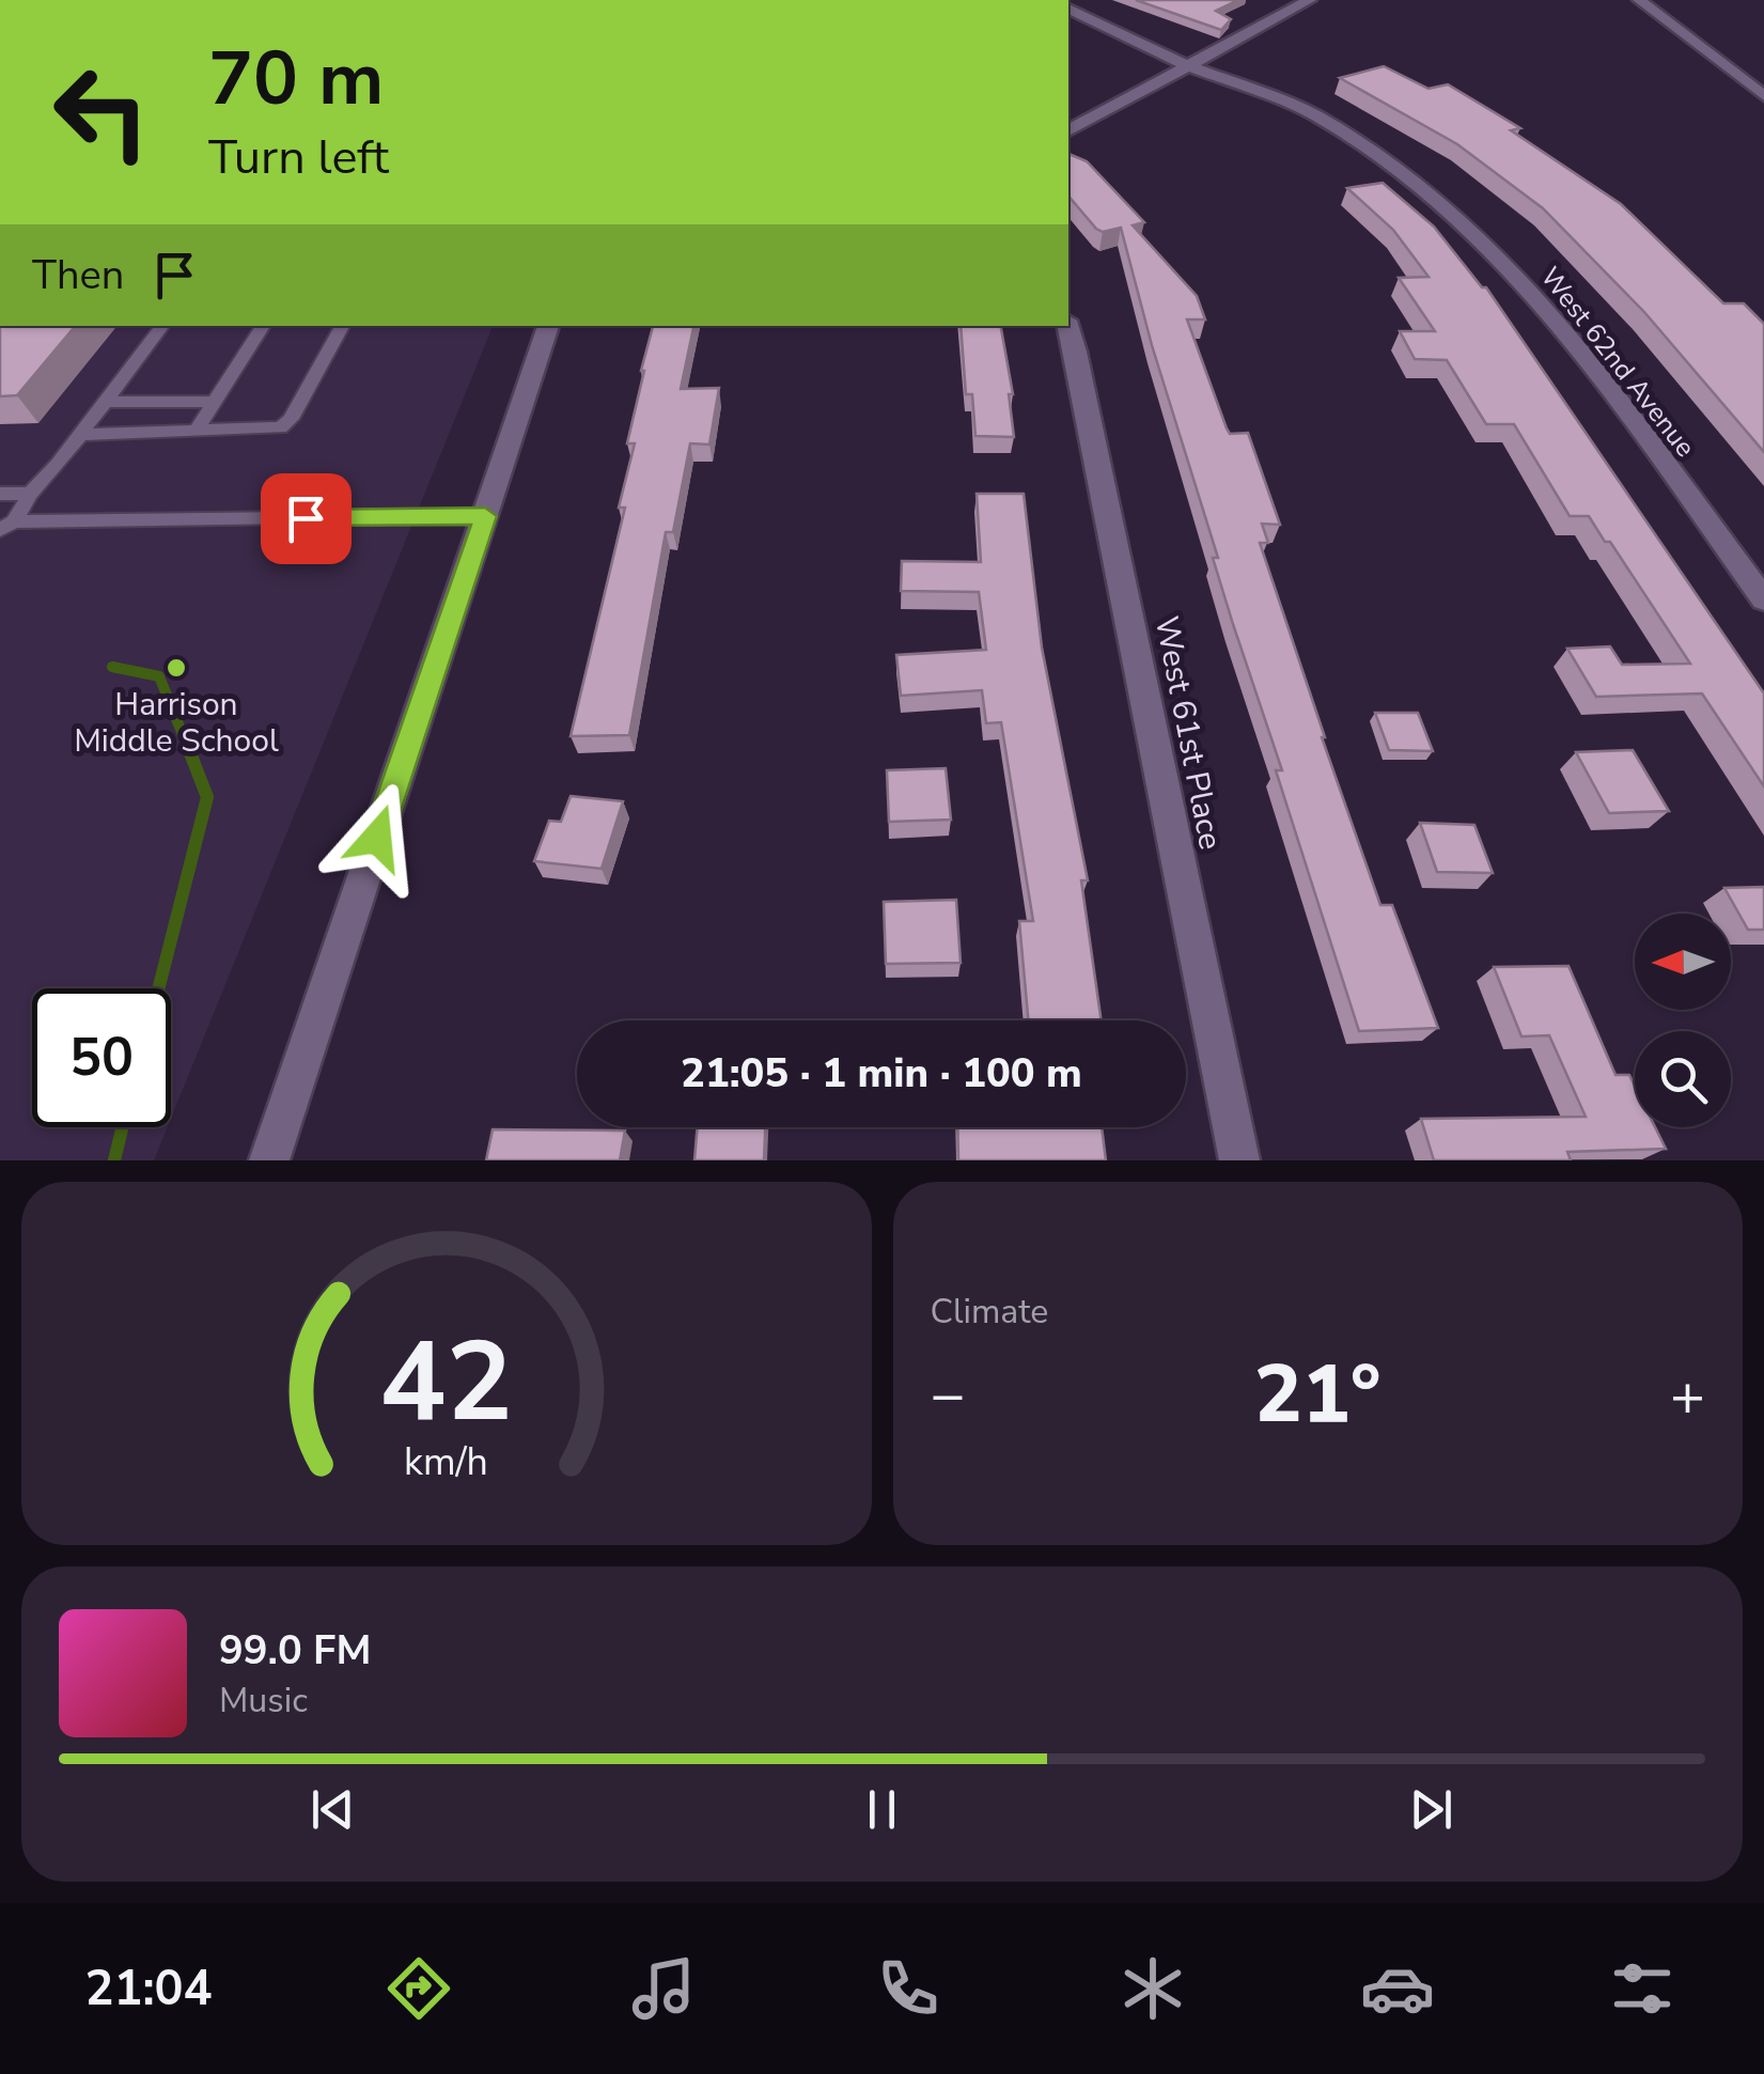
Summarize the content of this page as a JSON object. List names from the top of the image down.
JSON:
{
  "streets": {
    "street": ["West 62nd Avenue", "West 61st Place"]
  },
  "places": ["Harrison Middle School"],
  "north": "left",
  "page": {
    "turn": ["70 m", "Turn left"],
    "then": "Then",
    "limit": "50",
    "trip": "21:05 · 1 min · 100 m",
    "tile": "Climate",
    "heat": ["−", "21°", "+"],
    "song": ["99.0 FM", "Music"],
    "tabs": "21:04",
    "gauge": ["42", "km/h"]
  }
}
